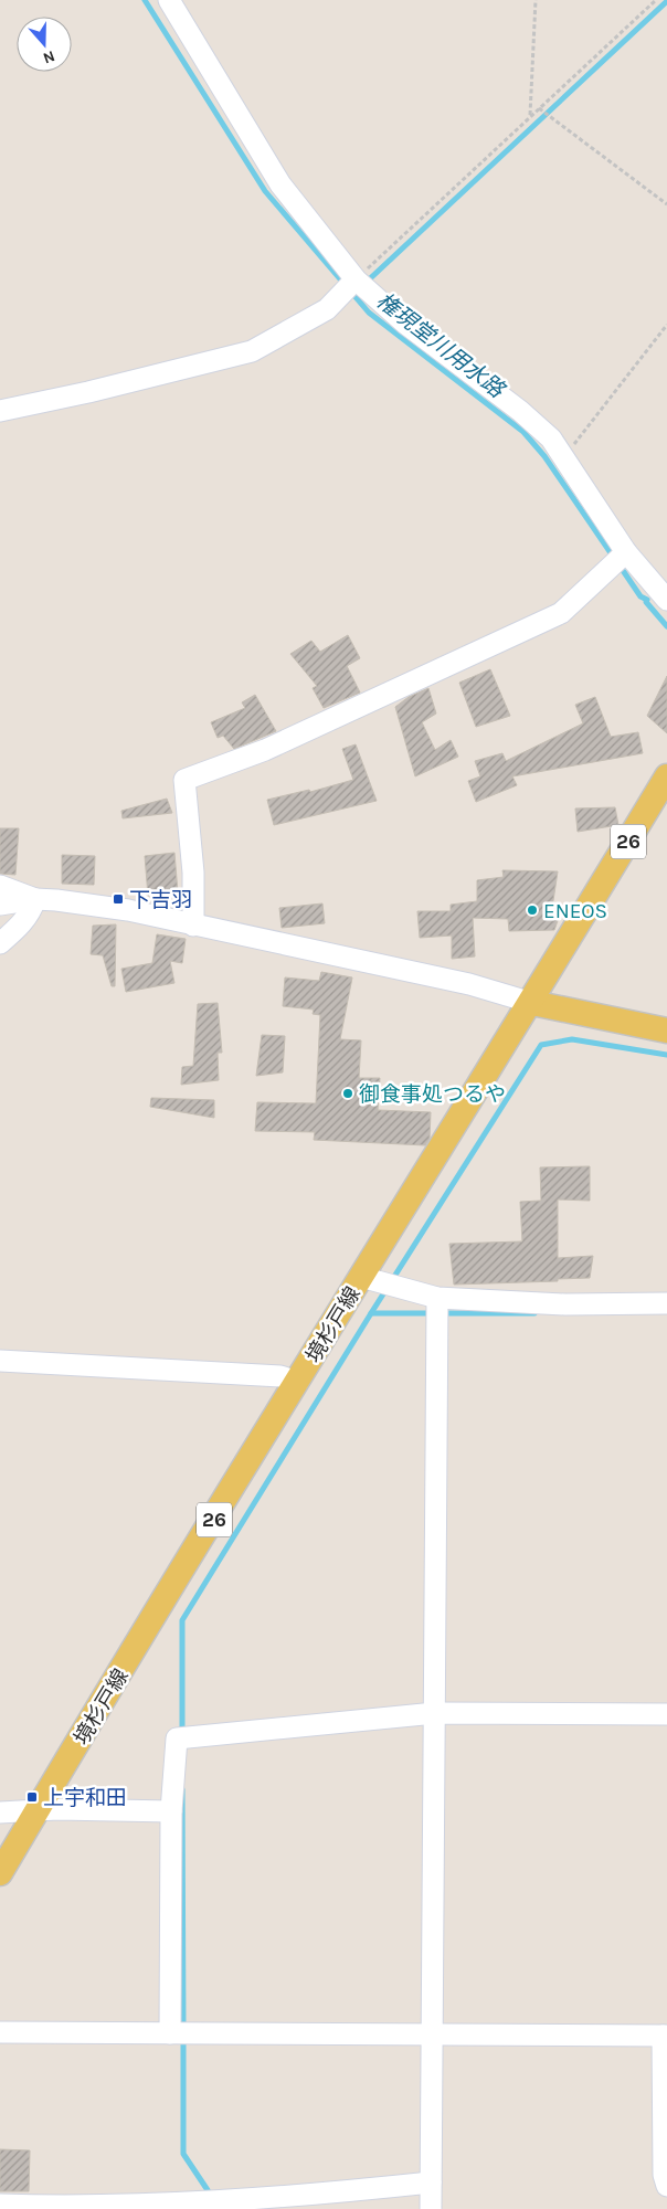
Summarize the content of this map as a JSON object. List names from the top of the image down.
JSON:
{
  "streets": {
    "main road": ["26", "境杉戸線"]
  },
  "water": ["権現堂川用水路"],
  "places": {
    "transit": ["下吉羽", "上宇和田"],
    "other": ["ENEOS", "御食事処つるや"]
  },
  "north": "bottom"
}
